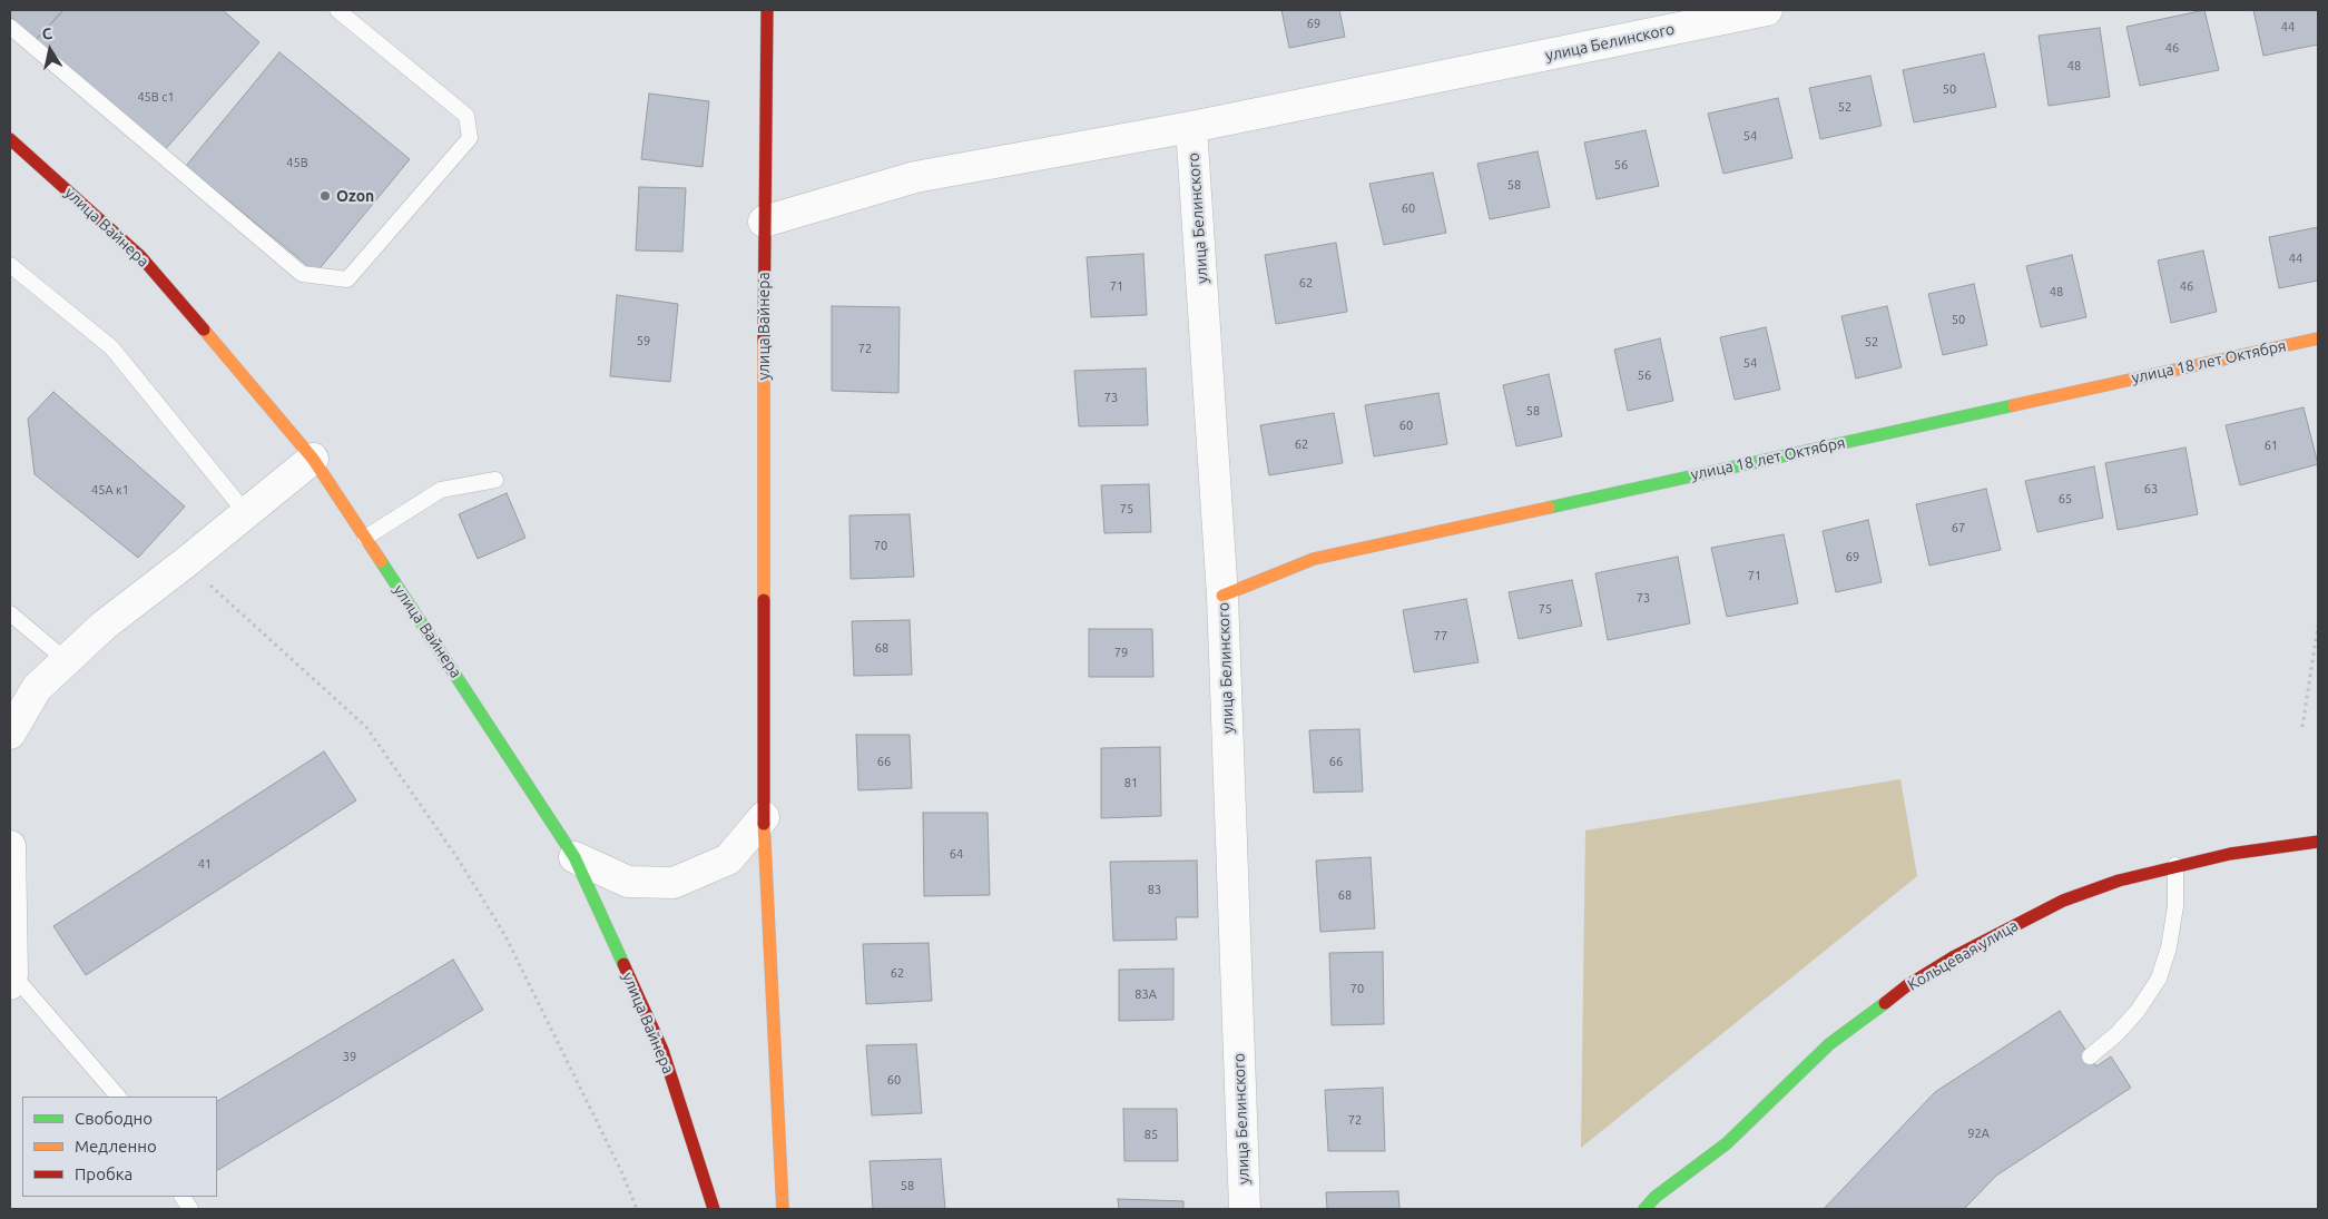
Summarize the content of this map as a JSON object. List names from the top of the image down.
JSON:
{
  "streets": {
    "street": [
      "улица Белинского",
      "улица Вайнера",
      "улица 18 лет Октября",
      "Кольцевая улица"
    ]
  },
  "crossings": [
    ["улица Белинского", "улица Вайнера"],
    ["улица Белинского", "улица 18 лет Октября"]
  ],
  "places": ["Ozon"],
  "house_numbers": [
    "69",
    "44",
    "46",
    "48",
    "50",
    "45В с1",
    "52",
    "54",
    "45В",
    "56",
    "58",
    "60",
    "44",
    "62",
    "71",
    "46",
    "48",
    "50",
    "59",
    "52",
    "72",
    "54",
    "56",
    "73",
    "58",
    "60",
    "62",
    "61",
    "63",
    "45А к1",
    "65",
    "75",
    "67",
    "70",
    "69",
    "71",
    "73",
    "75",
    "77",
    "68",
    "79",
    "66",
    "66",
    "81",
    "64",
    "41",
    "83",
    "68",
    "62",
    "70",
    "83А",
    "39",
    "60",
    "72",
    "92А",
    "85",
    "58"
  ],
  "legend": ["Свободно", "Медленно", "Пробка"],
  "north": "top"
}
